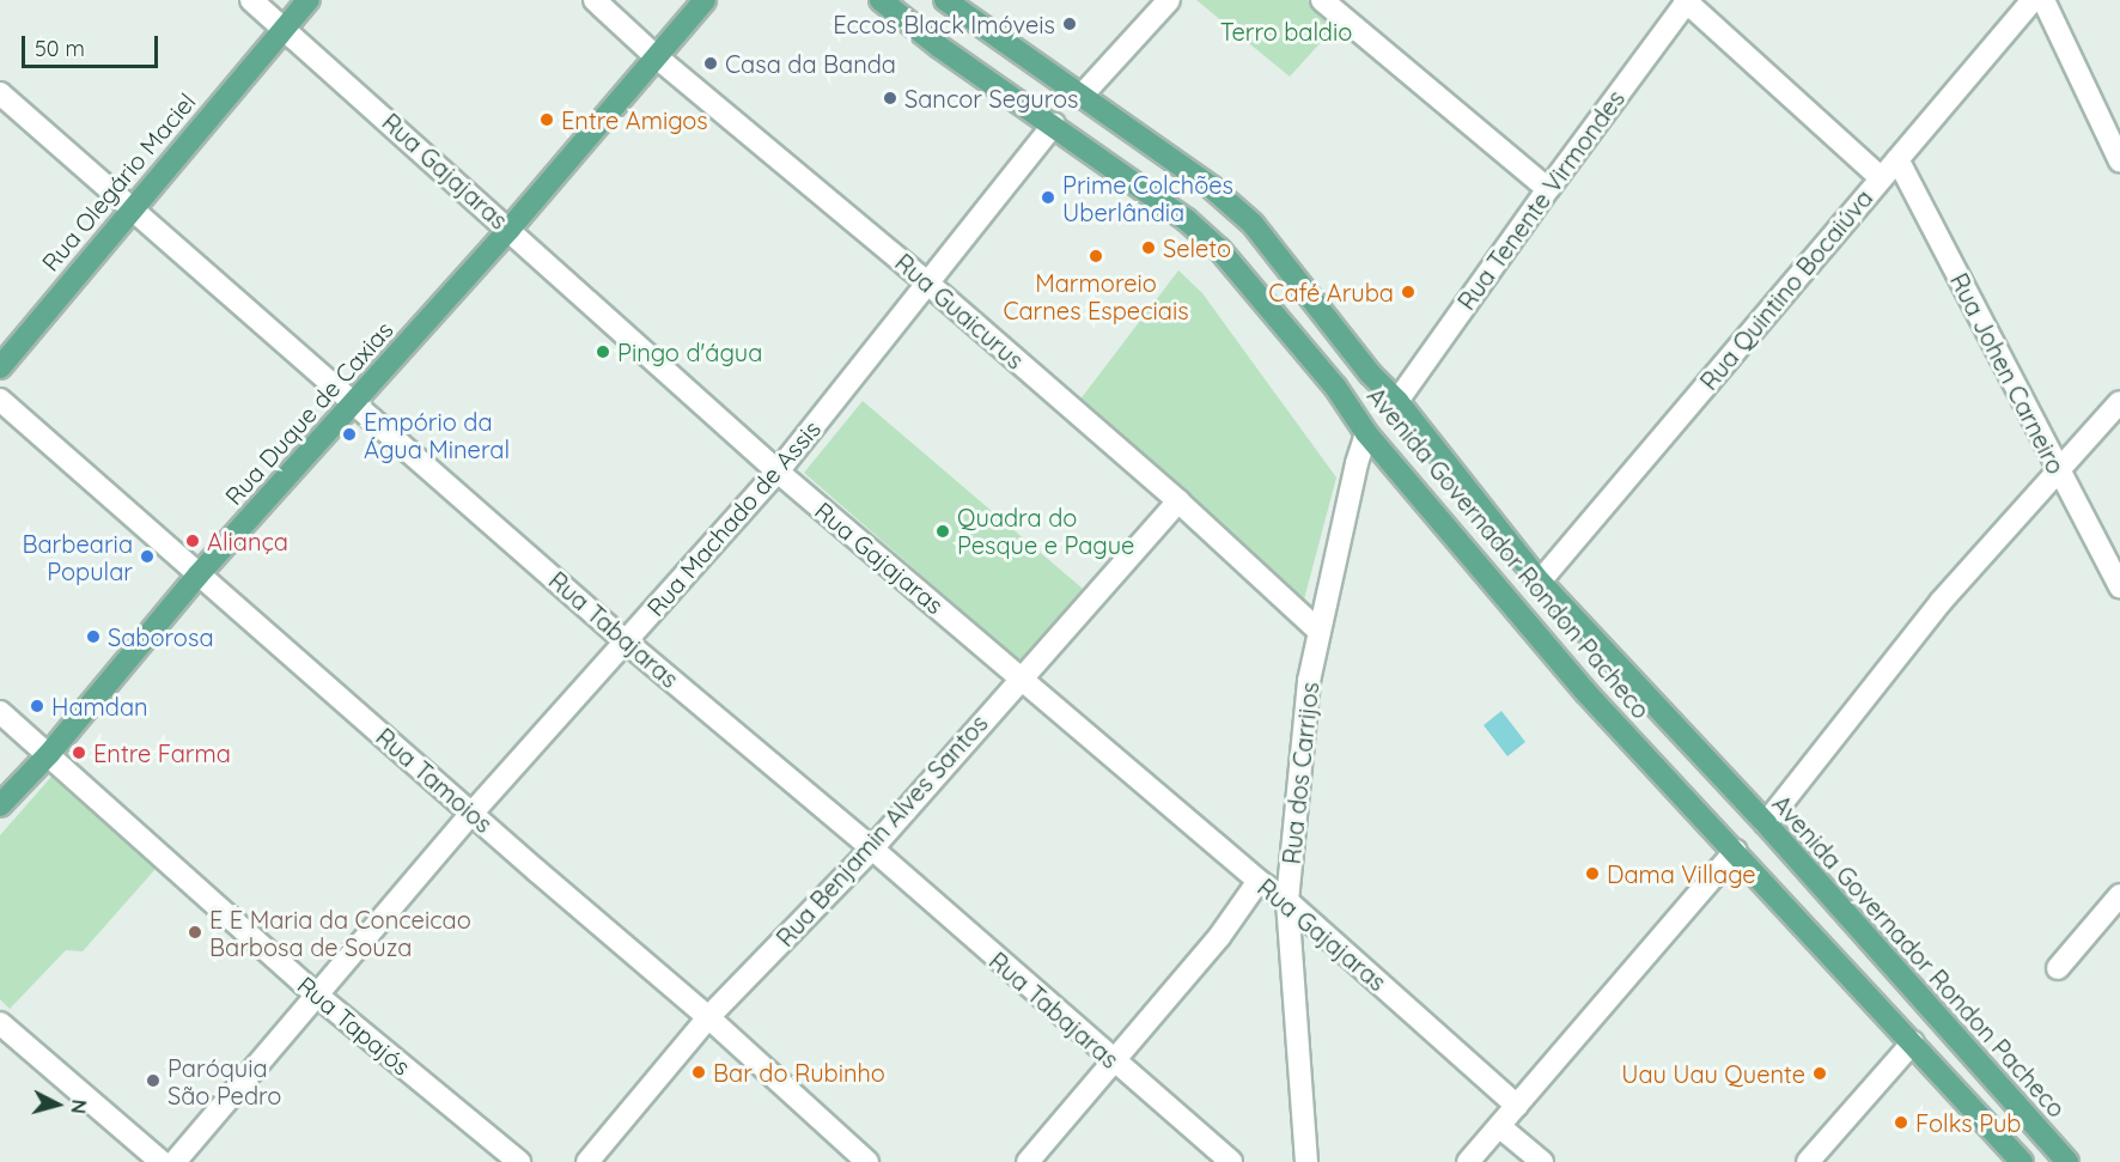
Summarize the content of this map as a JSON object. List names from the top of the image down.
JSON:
{
  "streets": {
    "main road": ["Rua Olegário Maciel", "Rua Duque de Caxias", "Avenida Governador Rondon Pacheco"],
    "street": [
      "Rua Gajajaras",
      "Rua Tenente Virmondes",
      "Rua Quintino Bocaiúva",
      "Rua Guaicurus",
      "Rua Johen Carneiro",
      "Rua Machado de Assis",
      "Rua Tabajaras",
      "Rua dos Carrijos",
      "Rua Tamoios",
      "Rua Benjamin Alves Santos",
      "Rua Tapajós"
    ]
  },
  "crossings": [
    ["Rua Gajajaras", "Rua Olegário Maciel"],
    ["Rua Gajajaras", "Rua Duque de Caxias"],
    ["Rua Gajajaras", "Rua Machado de Assis"],
    ["Rua Gajajaras", "Rua dos Carrijos"],
    ["Rua Gajajaras", "Rua Benjamin Alves Santos"],
    ["Rua Olegário Maciel", "Rua Tabajaras"],
    ["Rua Tenente Virmondes", "Avenida Governador Rondon Pacheco"],
    ["Rua Quintino Bocaiúva", "Rua Johen Carneiro"],
    ["Rua Quintino Bocaiúva", "Avenida Governador Rondon Pacheco"],
    ["Rua Guaicurus", "Rua Duque de Caxias"],
    ["Rua Guaicurus", "Rua Machado de Assis"],
    ["Rua Guaicurus", "Rua dos Carrijos"],
    ["Rua Guaicurus", "Rua Benjamin Alves Santos"],
    ["Rua Duque de Caxias", "Rua Tabajaras"],
    ["Rua Duque de Caxias", "Rua Tamoios"],
    ["Rua Duque de Caxias", "Rua Tapajós"],
    ["Rua Machado de Assis", "Avenida Governador Rondon Pacheco"],
    ["Rua Machado de Assis", "Rua Tabajaras"],
    ["Rua Machado de Assis", "Rua Tamoios"],
    ["Rua Machado de Assis", "Rua Tapajós"],
    ["Avenida Governador Rondon Pacheco", "Rua dos Carrijos"],
    ["Rua Tabajaras", "Rua Benjamin Alves Santos"],
    ["Rua Tamoios", "Rua Benjamin Alves Santos"]
  ],
  "parks": ["Terro baldio"],
  "places": [
    "Eccos Black Imóveis",
    "Casa da Banda",
    "Sancor Seguros",
    "Entre Amigos",
    "Prime Colchões Uberlândia",
    "Seleto",
    "Marmoreio Carnes Especiais",
    "Café Aruba",
    "Pingo d'água",
    "Empório da Água Mineral",
    "Quadra do Pesque e Pague",
    "Aliança",
    "Barbearia Popular",
    "Saborosa",
    "Hamdan",
    "Entre Farma",
    "Dama Village",
    "E E Maria da Conceicao Barbosa de Souza",
    "Bar do Rubinho",
    "Uau Uau Quente",
    "Paróquia São Pedro",
    "Folks Pub"
  ],
  "scale_bar": "50 m",
  "north": "right"
}
